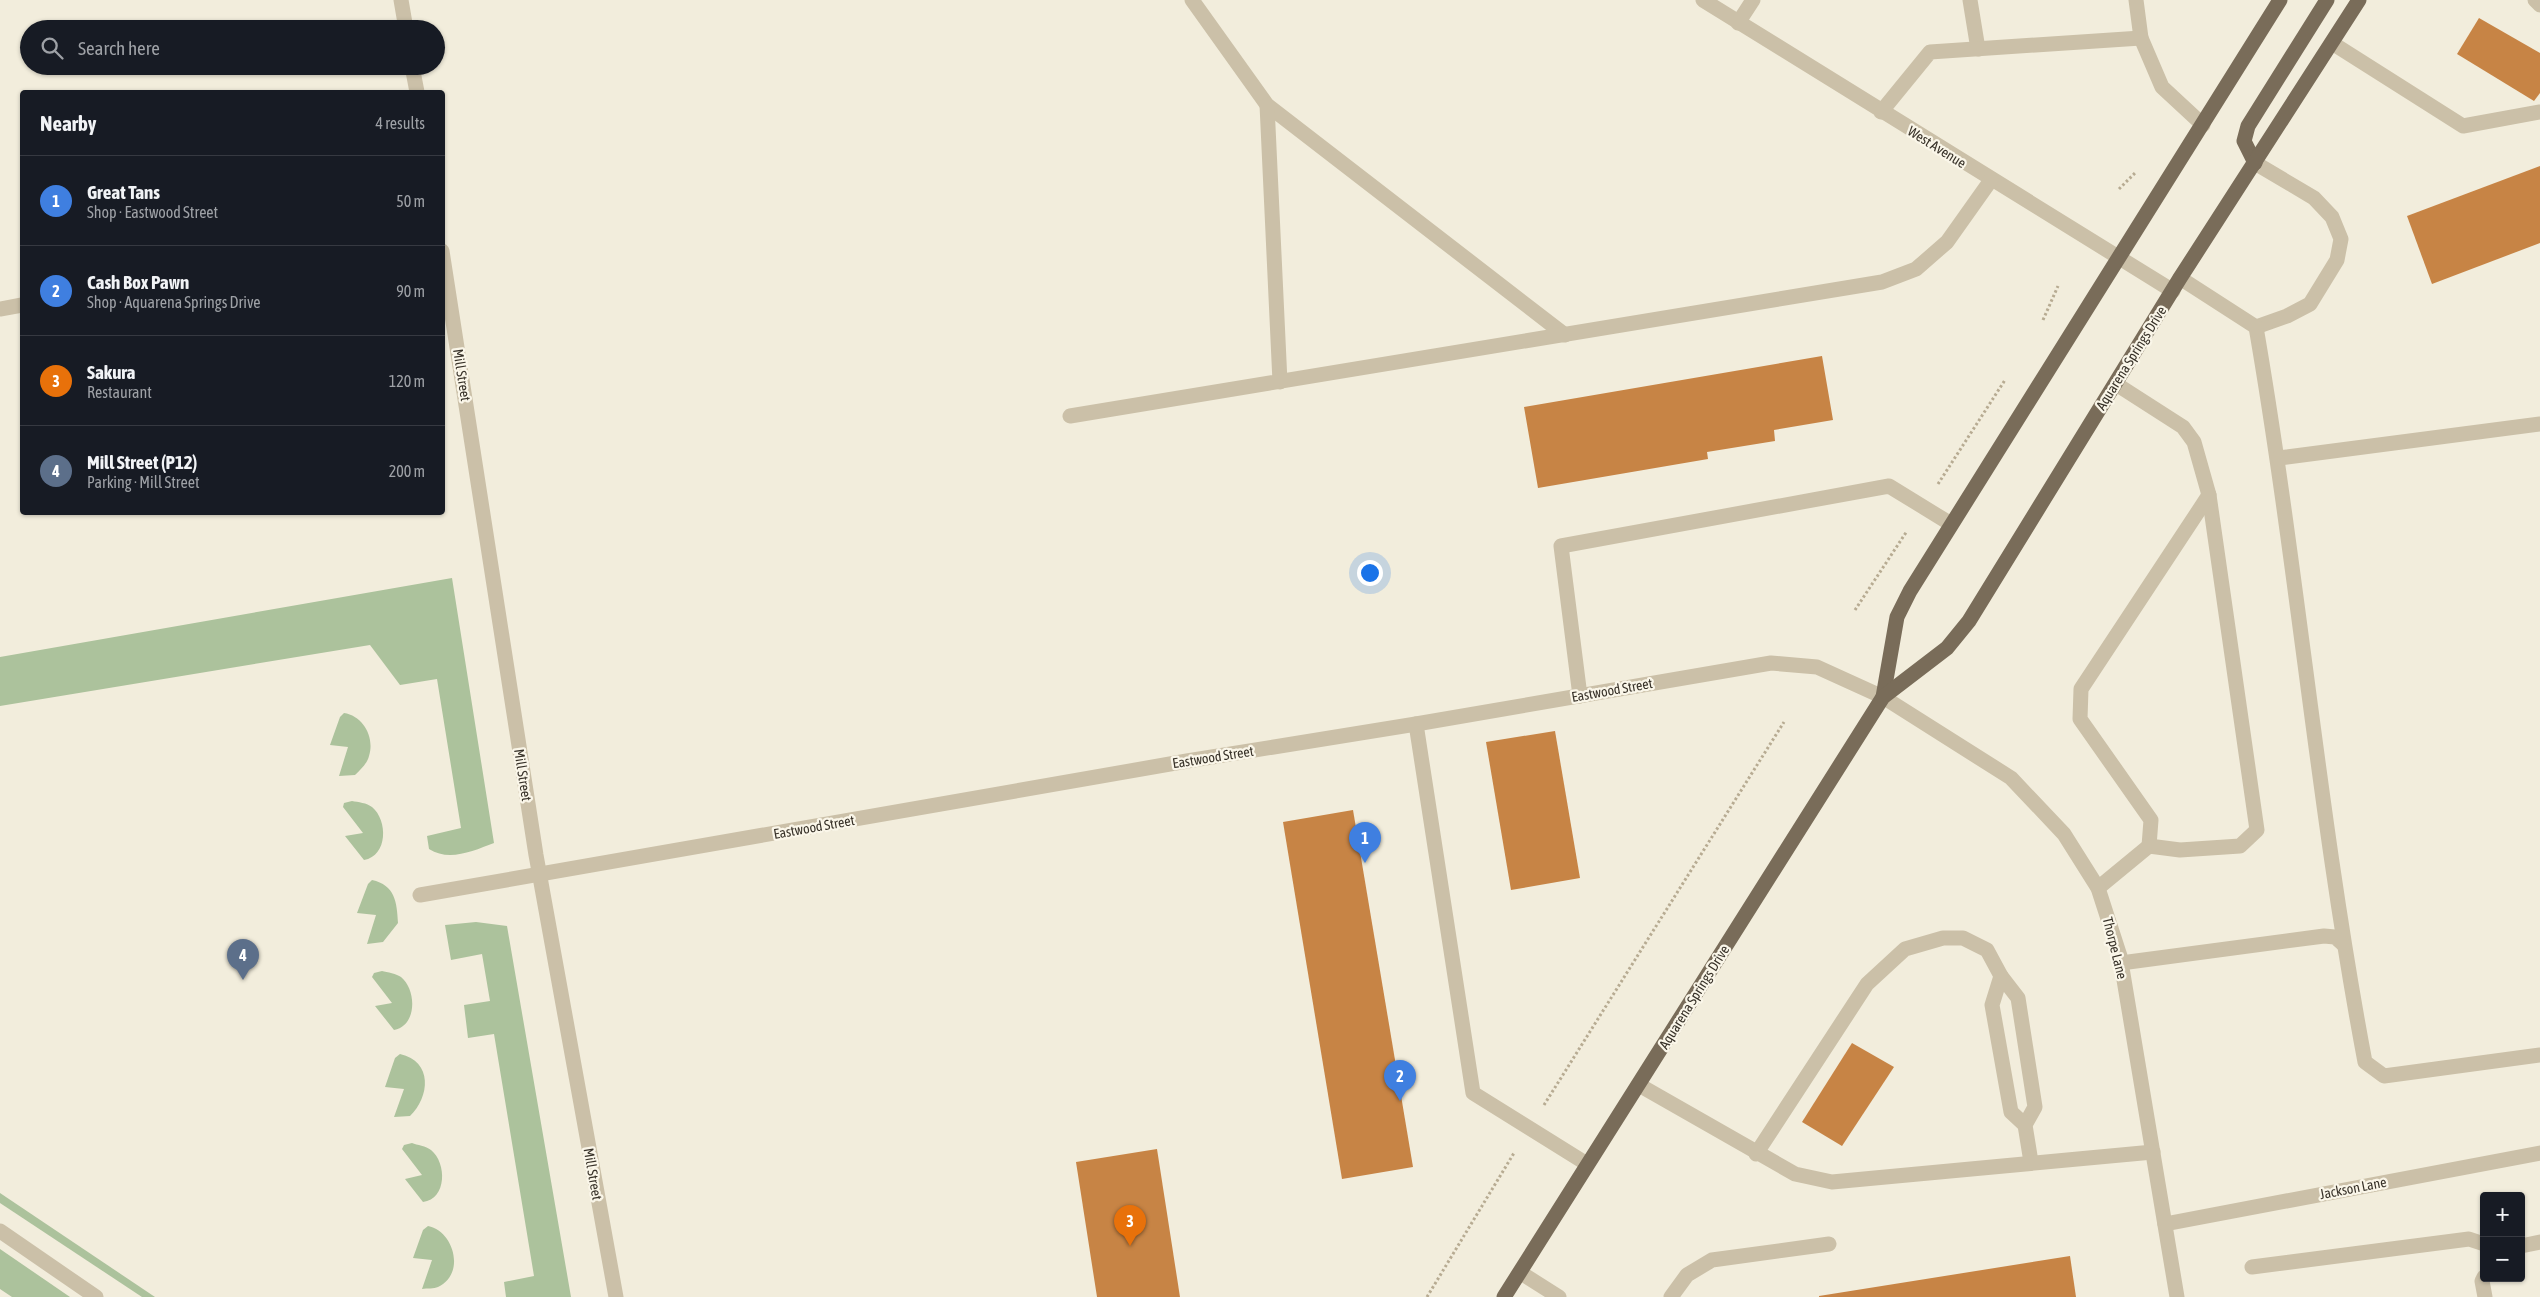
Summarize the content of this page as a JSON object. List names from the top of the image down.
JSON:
{
  "streets": {
    "main road": ["Aquarena Springs Drive"],
    "street": [
      "West Avenue",
      "Mill Street",
      "Eastwood Street",
      "Thorpe Lane",
      "Jackson Lane"
    ]
  },
  "crossings": [
    ["West Avenue", "Aquarena Springs Drive"],
    ["Aquarena Springs Drive", "Eastwood Street"],
    ["Aquarena Springs Drive", "Thorpe Lane"],
    ["Mill Street", "Eastwood Street"],
    ["Eastwood Street", "Thorpe Lane"],
    ["Thorpe Lane", "Jackson Lane"]
  ],
  "page": {
    "search": "Search here",
    "heading": ["Nearby", "4 results"],
    "list": [
      {
        "mark": "1",
        "name": "Great Tans",
        "note": "Shop · Eastwood Street",
        "value": "50 m"
      },
      {
        "mark": "2",
        "name": "Cash Box Pawn",
        "note": "Shop · Aquarena Springs Drive",
        "value": "90 m"
      },
      {
        "mark": "3",
        "name": "Sakura",
        "note": "Restaurant",
        "value": "120 m"
      },
      {
        "mark": "4",
        "name": "Mill Street (P12)",
        "note": "Parking · Mill Street",
        "value": "200 m"
      }
    ],
    "pins": [
      "1",
      "4",
      "2",
      "3"
    ],
    "map_buttons": ["+", "−"]
  }
}
